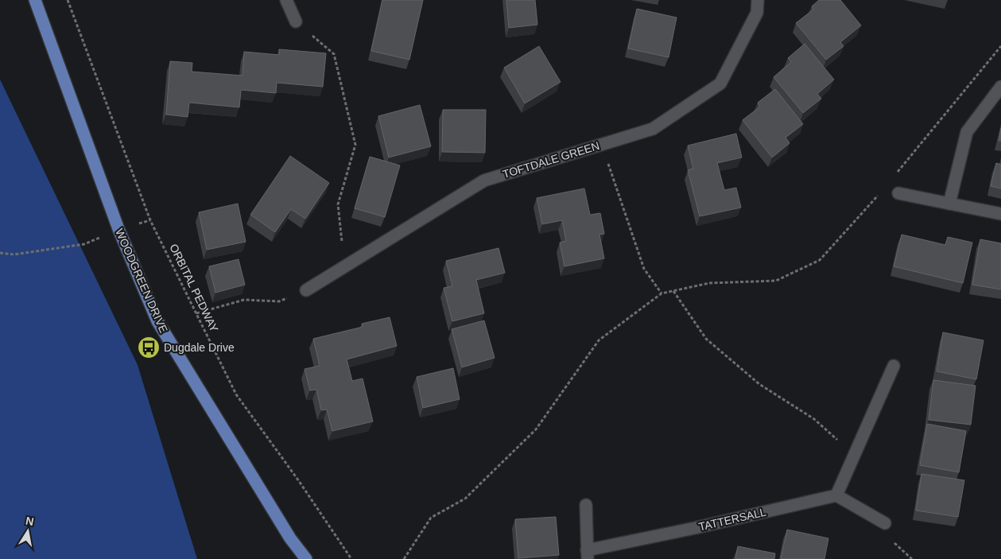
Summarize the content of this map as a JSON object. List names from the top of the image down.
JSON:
{
  "streets": {
    "main road": ["WOODGREEN DRIVE"],
    "street": ["TOFTDALE GREEN", "TATTERSALL"],
    "path": ["ORBITAL PEDWAY"]
  },
  "places": {
    "bus stop": ["Dugdale Drive"]
  },
  "north": "top"
}
